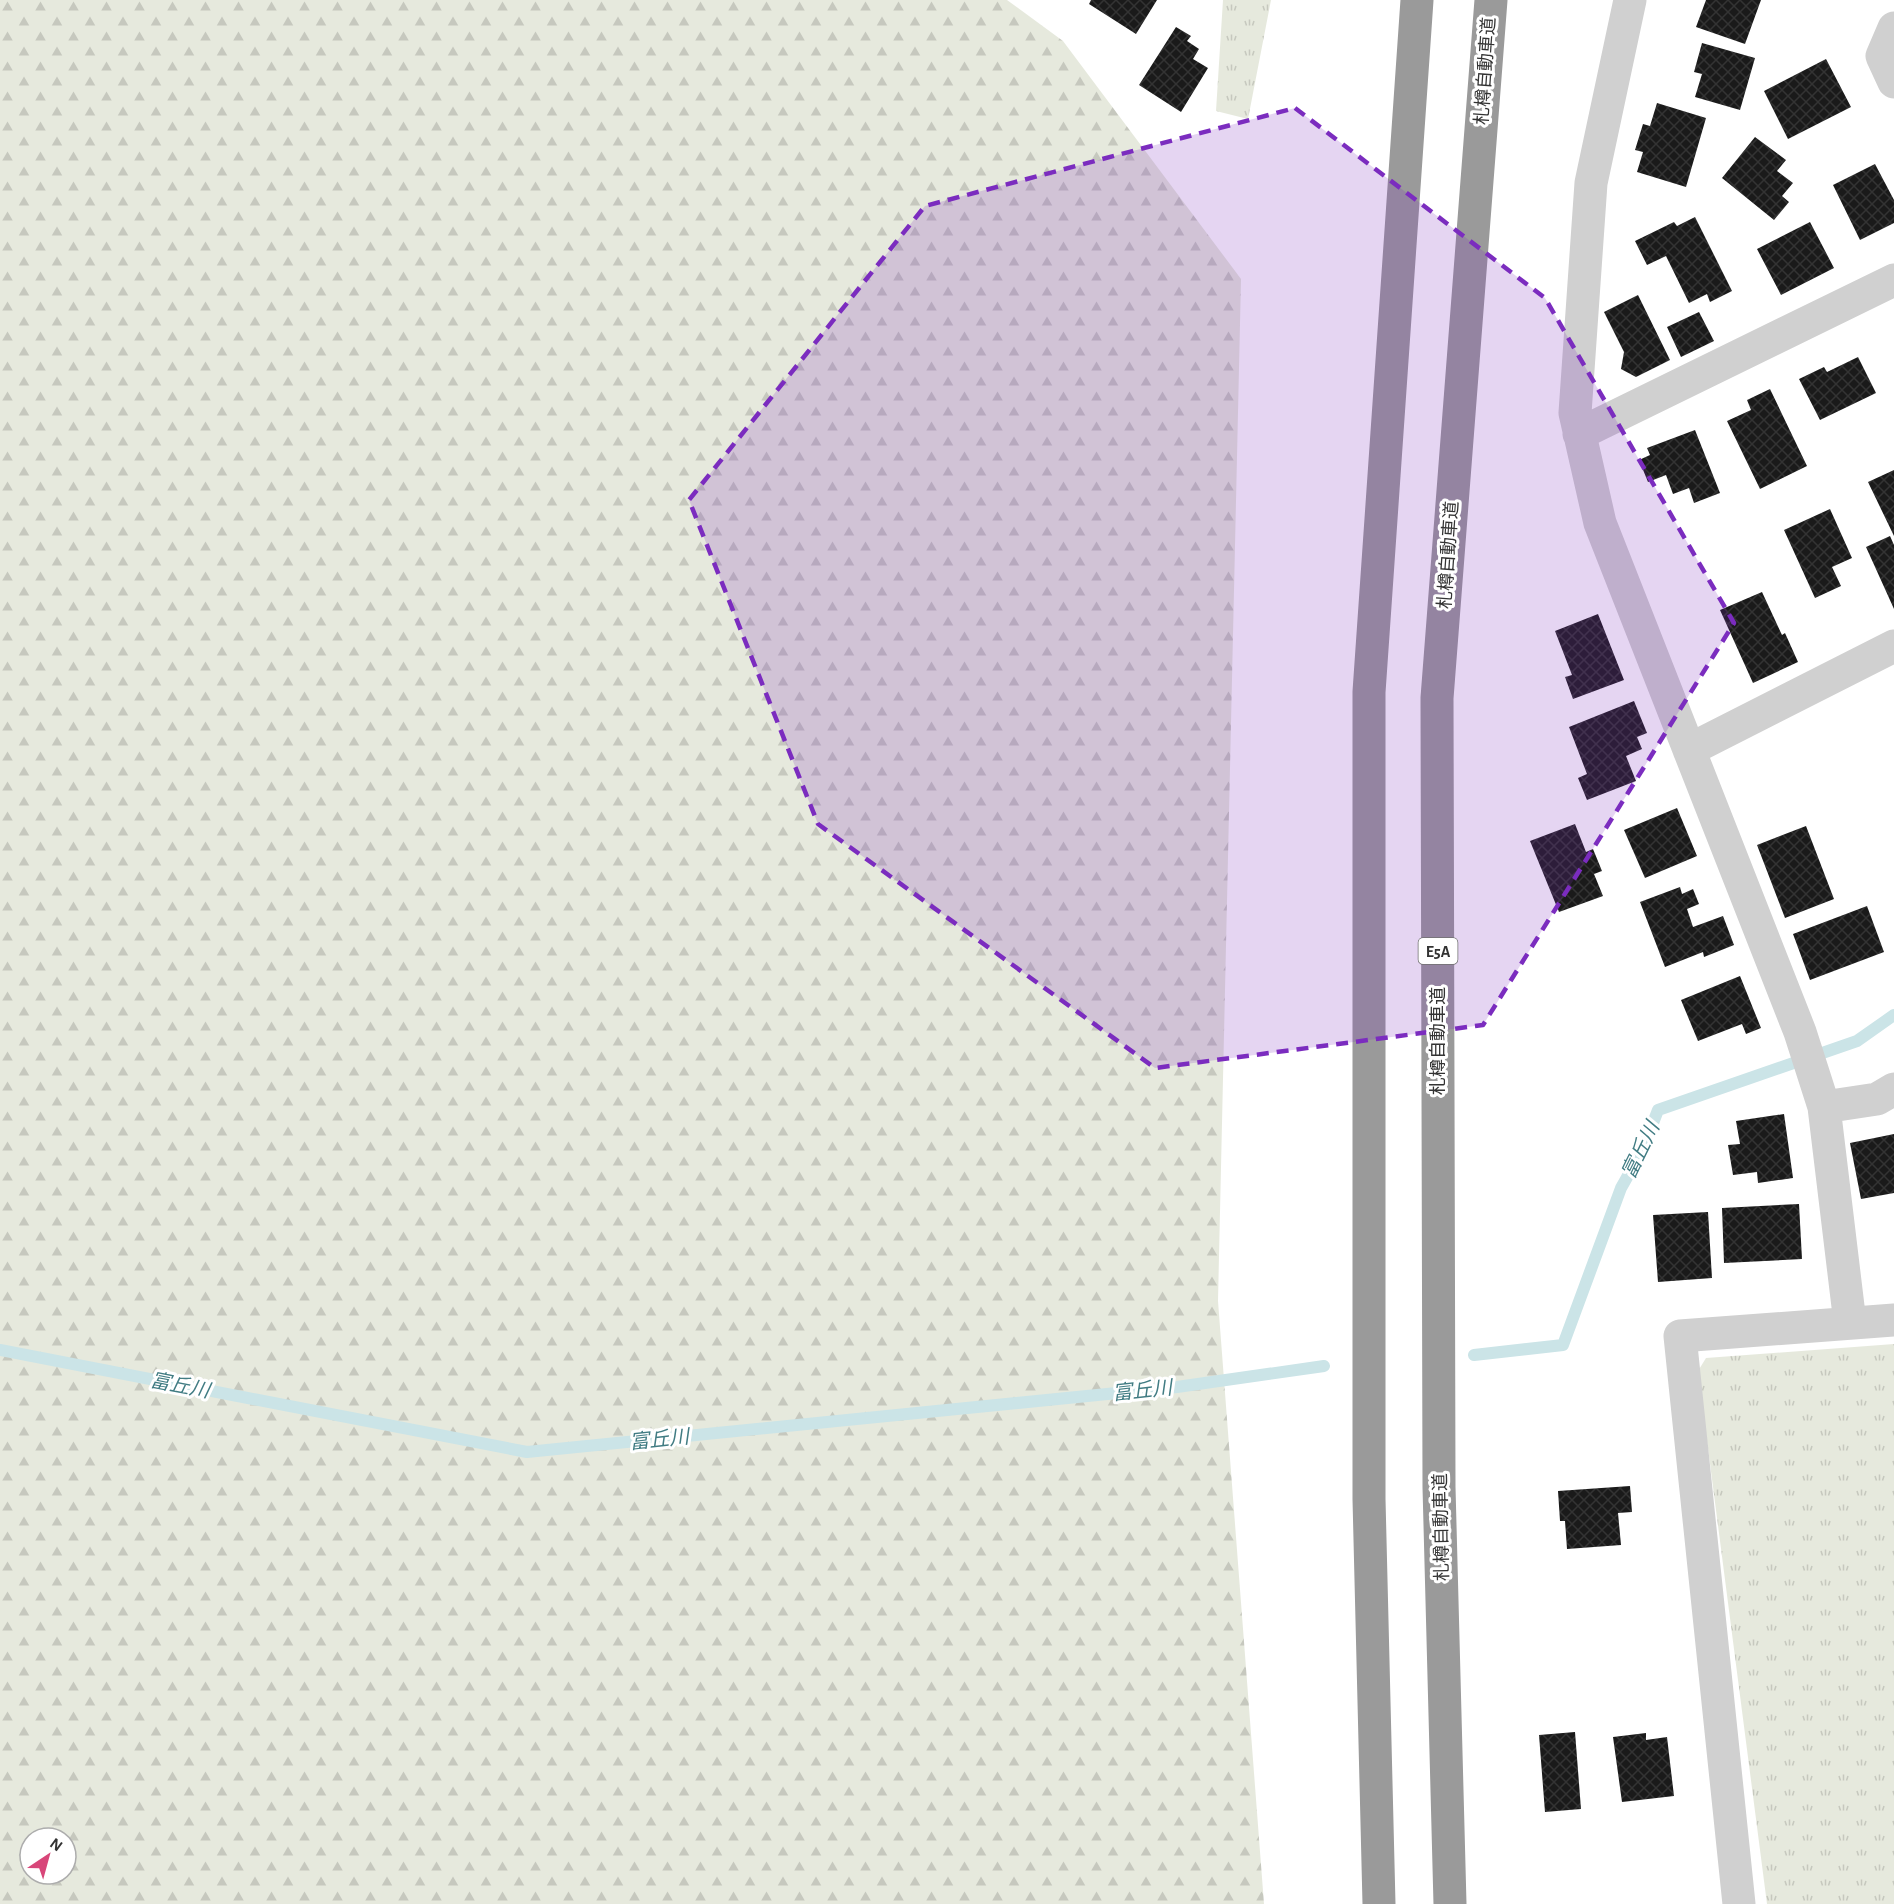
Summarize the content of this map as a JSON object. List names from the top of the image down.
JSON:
{
  "streets": {
    "highway": ["札樽自動車道", "E5A"]
  },
  "water": ["富丘川"],
  "north": "top right"
}
